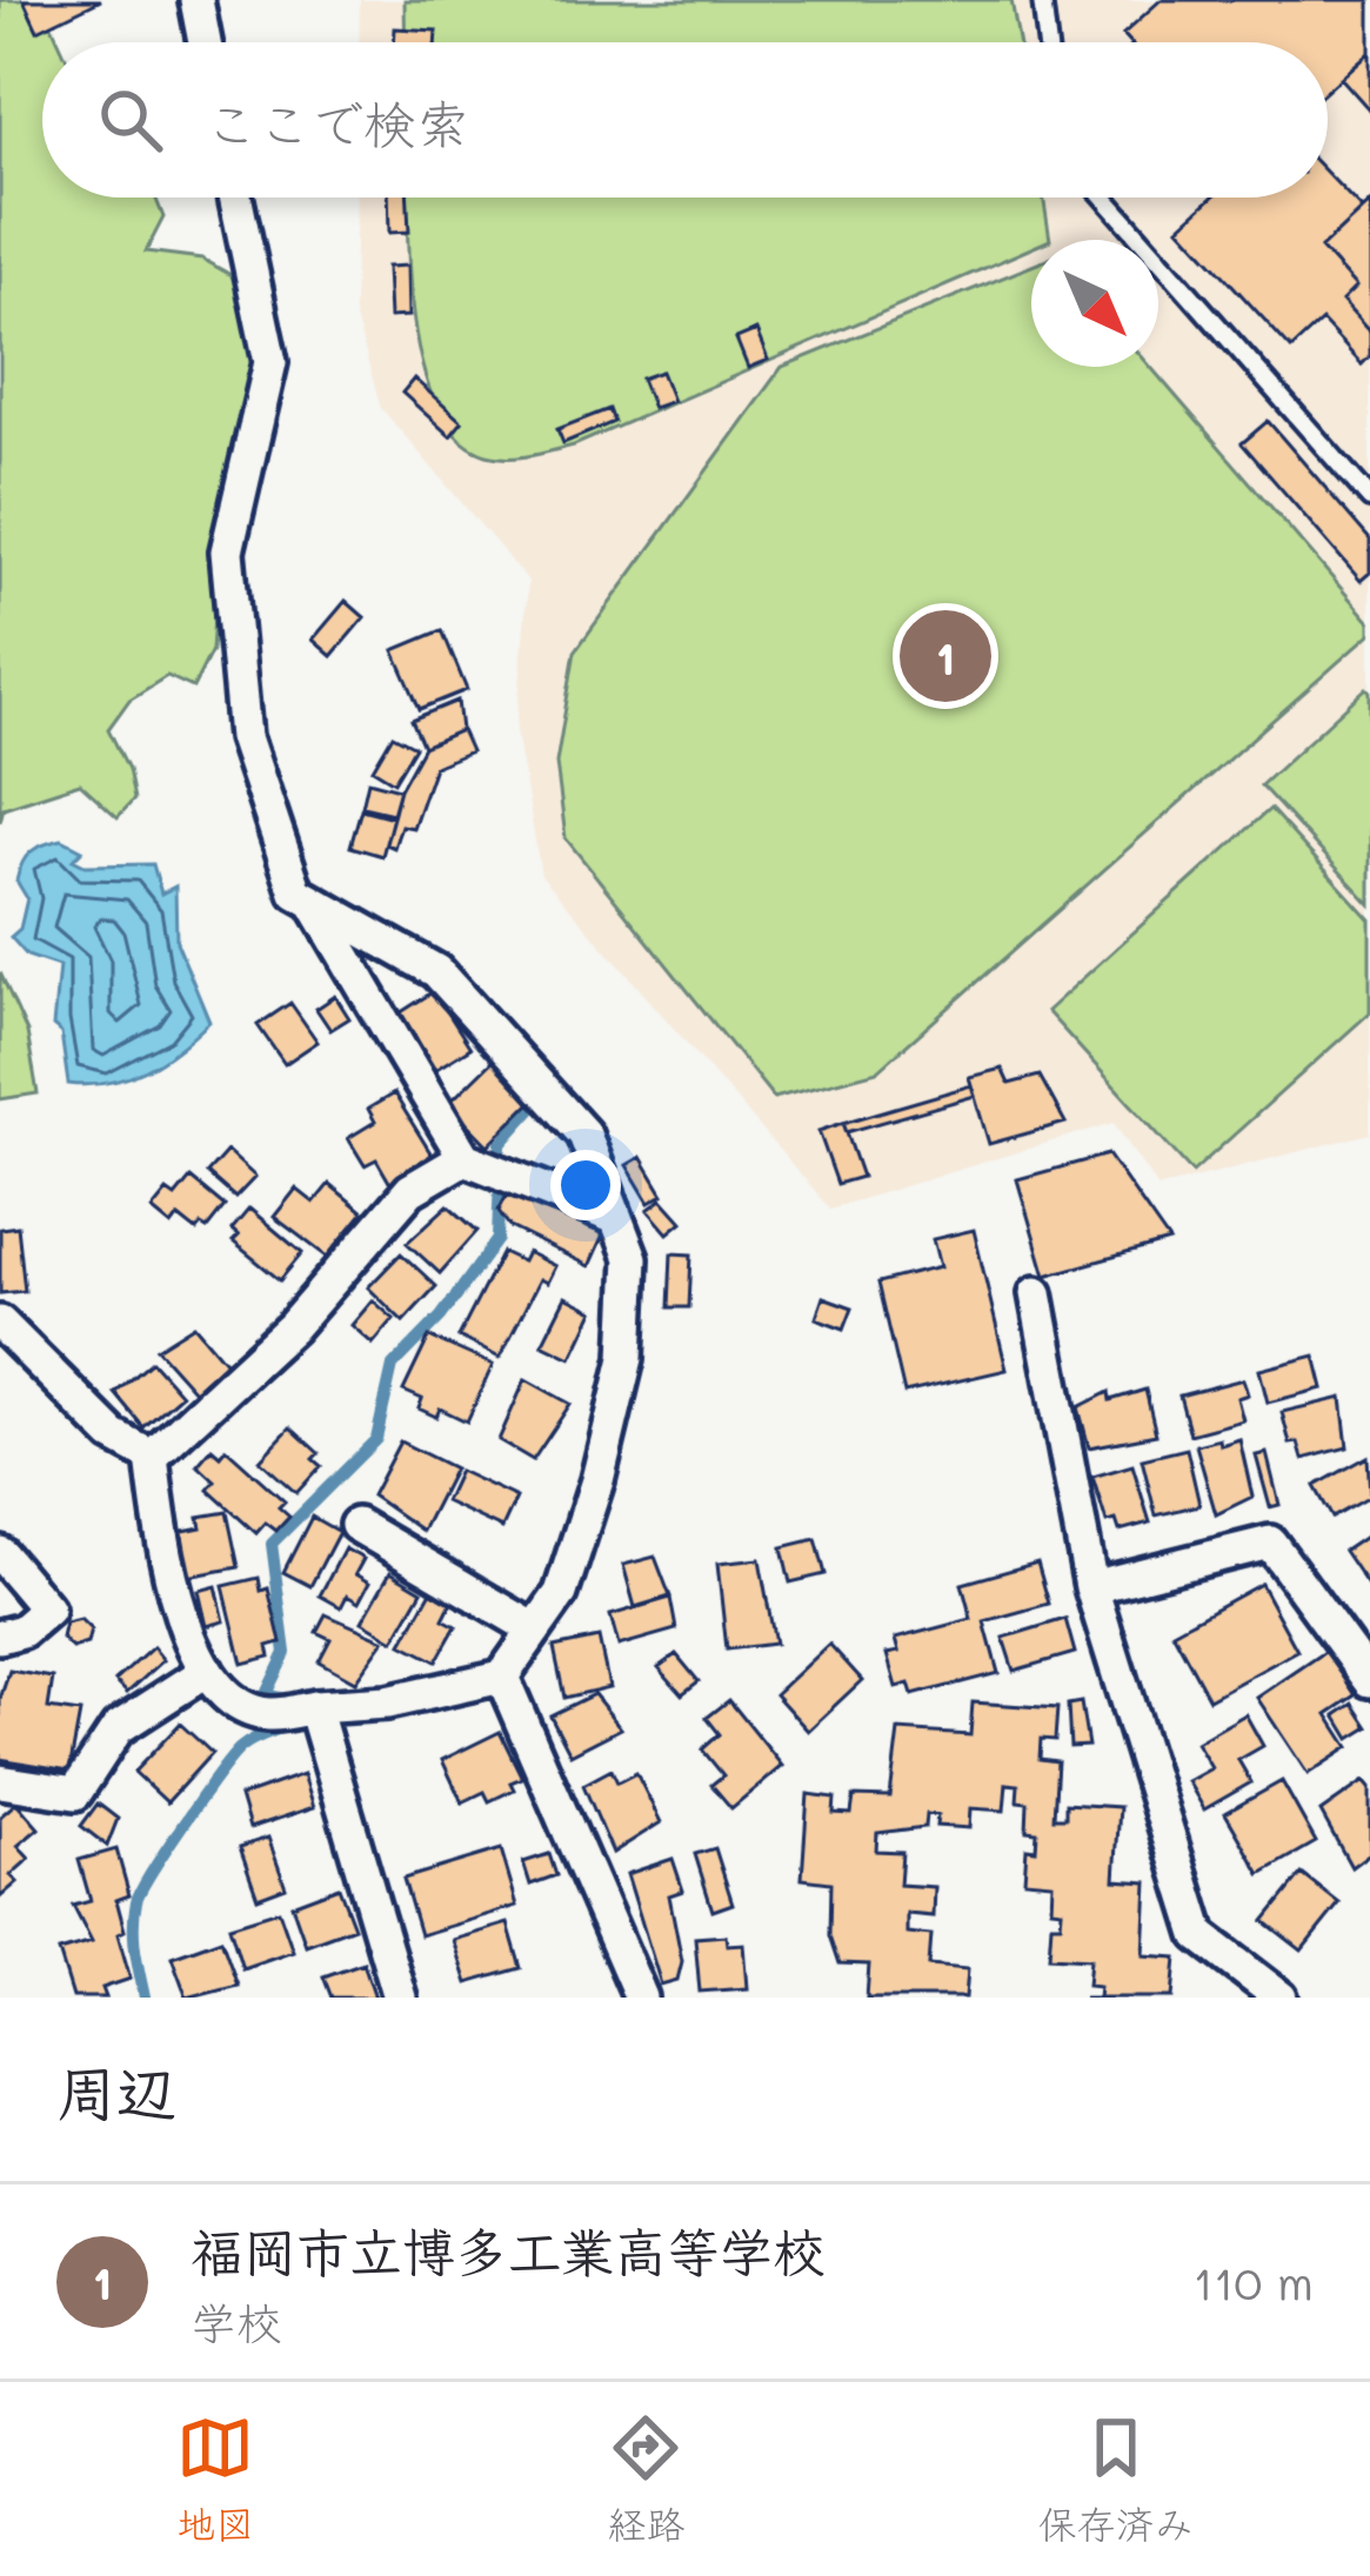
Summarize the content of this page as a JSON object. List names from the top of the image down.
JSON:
{
  "north": "bottom right",
  "page": {
    "search": "ここで検索",
    "pins": "1",
    "heading": "周辺",
    "list": [
      {
        "mark": "1",
        "name": "福岡市立博多工業高等学校",
        "note": "学校",
        "value": "110 m"
      }
    ],
    "nav": ["地図", "経路", "保存済み"]
  }
}
